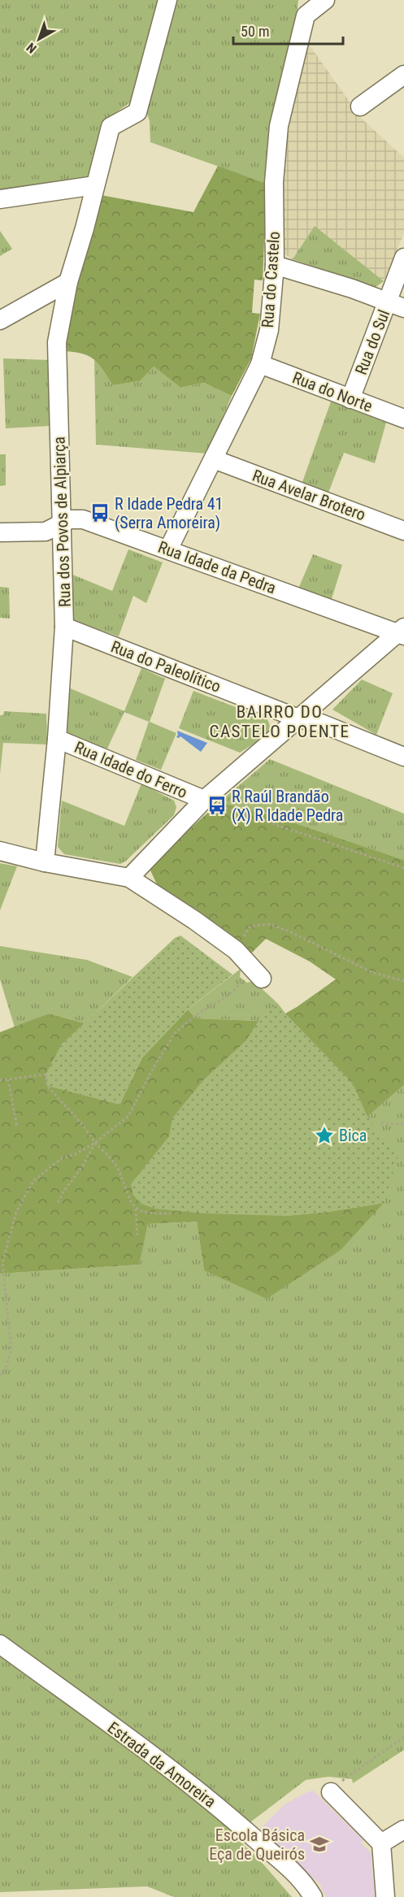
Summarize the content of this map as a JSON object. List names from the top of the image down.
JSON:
{
  "streets": {
    "street": [
      "Rua do Castelo",
      "Rua do Sul",
      "Rua do Norte",
      "Rua Avelar Brotero",
      "Rua dos Povos de Alpiarça",
      "Rua Idade da Pedra",
      "Rua do Paleolítico",
      "Rua Idade do Ferro",
      "Estrada da Amoreira"
    ]
  },
  "crossings": [
    ["Rua do Castelo", "Rua do Norte"],
    ["Rua do Castelo", "Rua Avelar Brotero"],
    ["Rua do Castelo", "Rua Idade da Pedra"],
    ["Rua do Sul", "Rua do Norte"],
    ["Rua dos Povos de Alpiarça", "Rua Idade da Pedra"],
    ["Rua dos Povos de Alpiarça", "Rua do Paleolítico"],
    ["Rua dos Povos de Alpiarça", "Rua Idade do Ferro"]
  ],
  "districts": ["BAIRRO DO CASTELO POENTE"],
  "places": {
    "bus stop": ["R Idade Pedra 41 (Serra Amoreira)", "R Raúl Brandão (X) R Idade Pedra"],
    "place": ["Bica"],
    "school or university": ["Escola Básica Eça de Queirós"]
  },
  "scale_bar": "50 m",
  "north": "bottom left"
}
